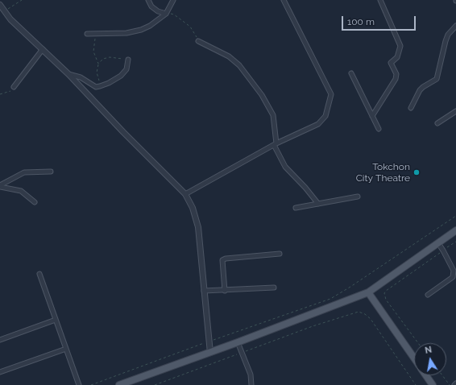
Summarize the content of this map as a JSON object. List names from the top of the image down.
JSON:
{
  "places": ["Tokchon City Theatre"],
  "scale_bar": "100 m",
  "north": "top"
}
